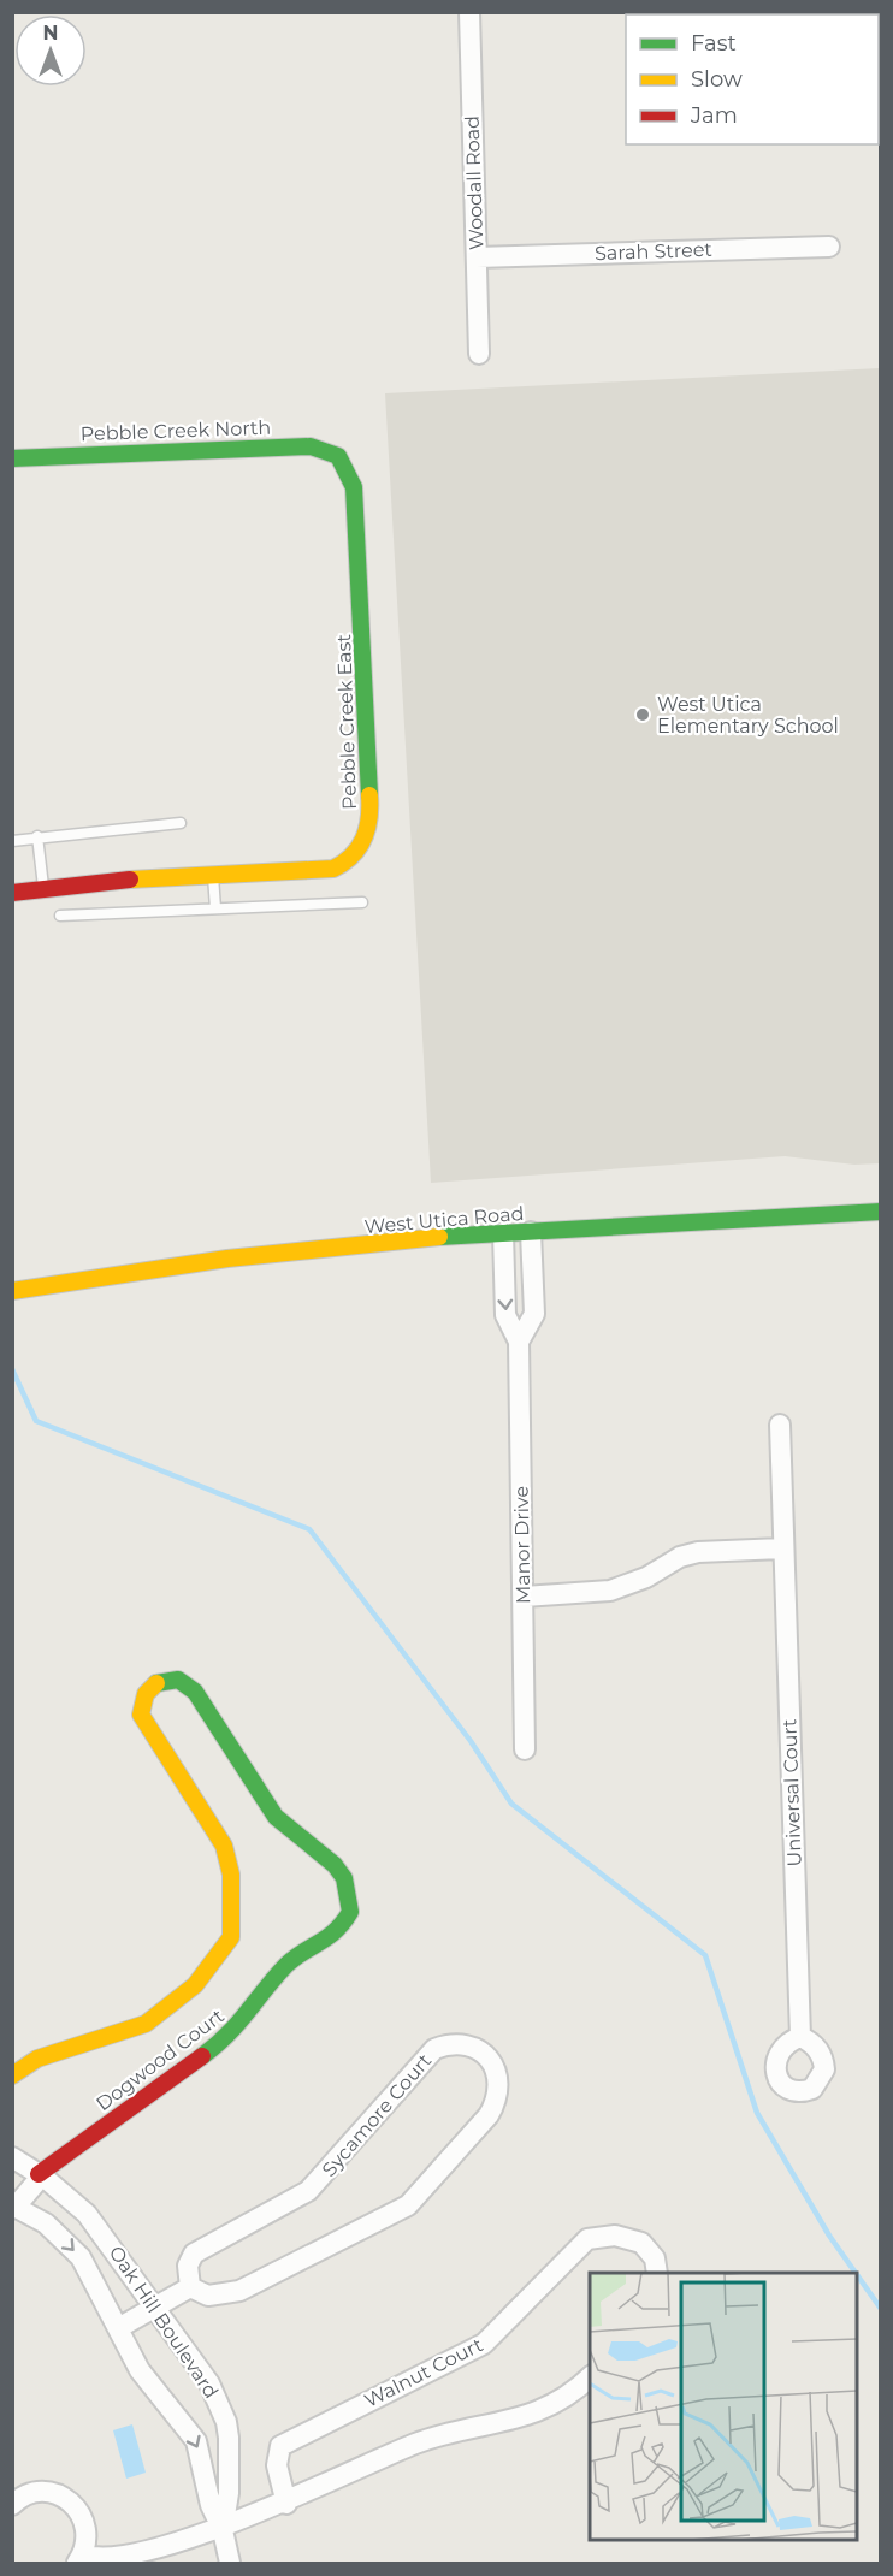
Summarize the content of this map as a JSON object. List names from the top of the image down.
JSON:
{
  "streets": {
    "street": [
      "Woodall Road",
      "Sarah Street",
      "Pebble Creek North",
      "Pebble Creek East",
      "West Utica Road",
      "Manor Drive",
      "Universal Court",
      "Dogwood Court",
      "Sycamore Court",
      "Oak Hill Boulevard",
      "Walnut Court"
    ]
  },
  "crossings": [
    ["Woodall Road", "Sarah Street"],
    ["Pebble Creek North", "Pebble Creek East"],
    ["West Utica Road", "Manor Drive"],
    ["Dogwood Court", "Oak Hill Boulevard"]
  ],
  "places": ["West Utica Elementary School"],
  "legend": ["Fast", "Slow", "Jam"],
  "north": "top"
}
